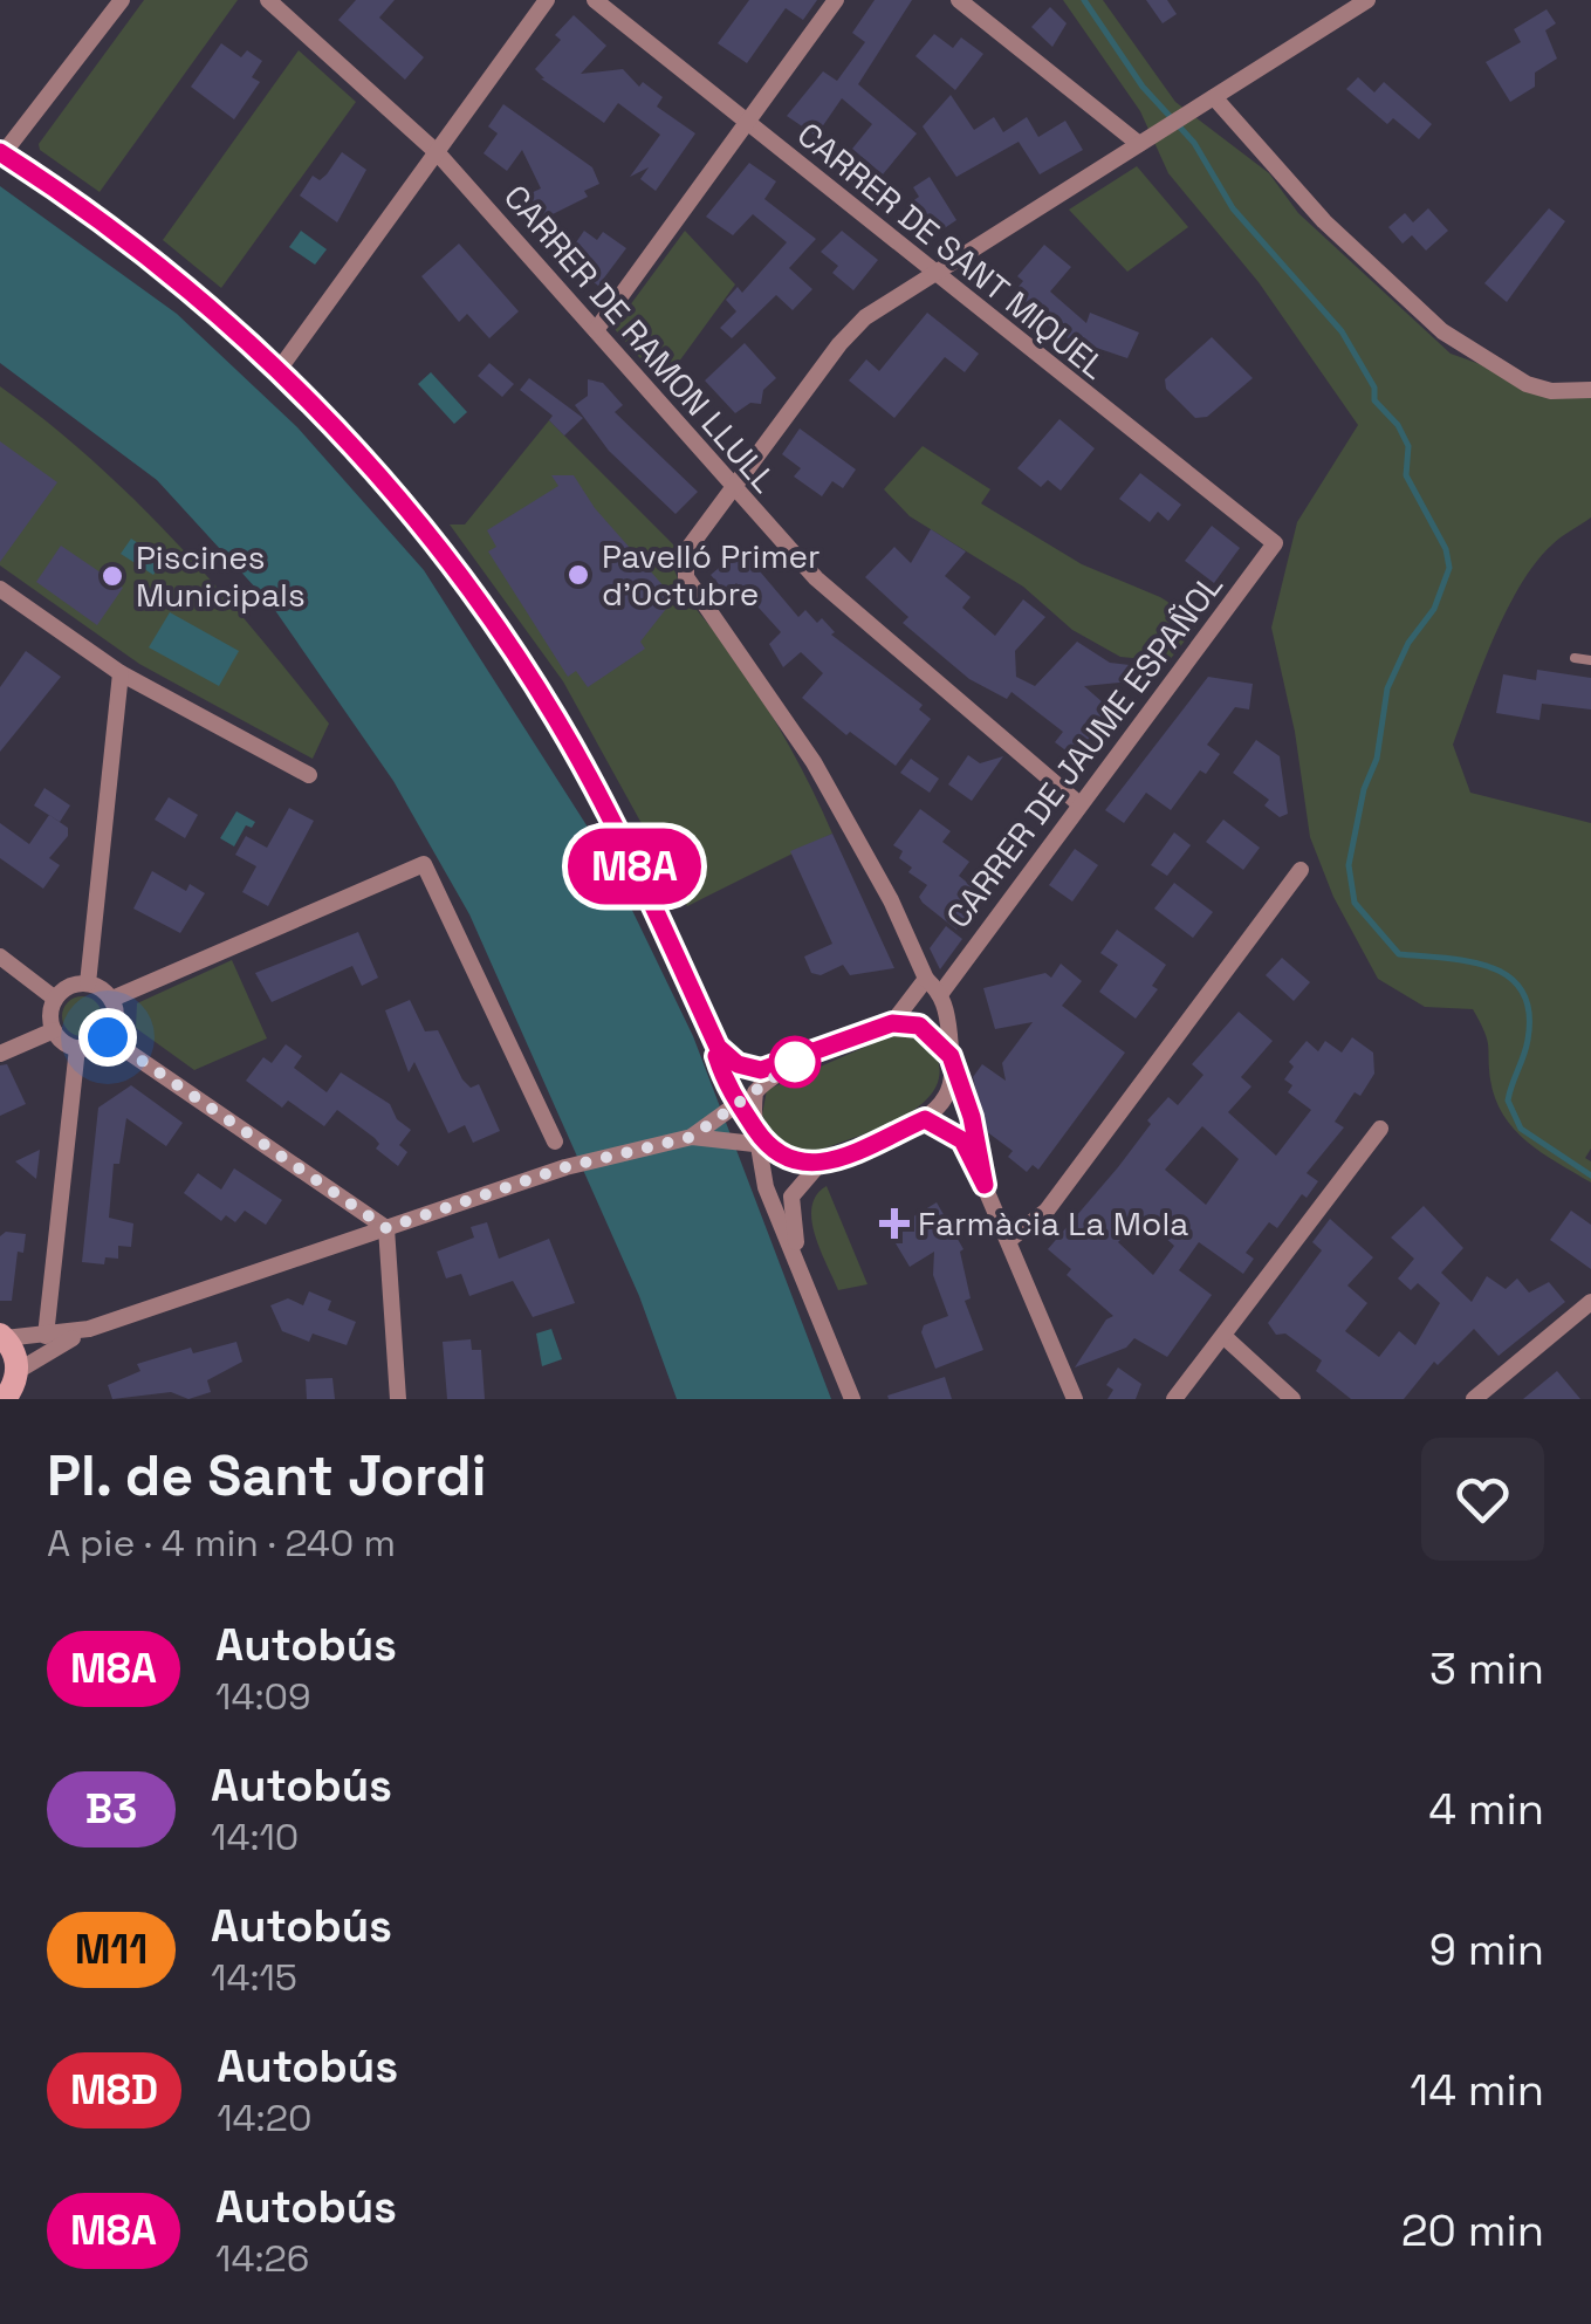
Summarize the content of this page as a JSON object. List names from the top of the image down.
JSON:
{
  "streets": {
    "street": ["CARRER DE SANT MIQUEL", "CARRER DE RAMON LLULL", "CARRER DE JAUME ESPAÑOL"]
  },
  "crossings": [
    ["CARRER DE SANT MIQUEL", "CARRER DE JAUME ESPAÑOL"],
    ["CARRER DE RAMON LLULL", "CARRER DE JAUME ESPAÑOL"]
  ],
  "places": {
    "other": ["Pavelló Primer d'Octubre", "Piscines Municipals"],
    "health": ["Farmàcia La Mola"]
  },
  "lines": ["bus line M8A"],
  "page": {
    "on_map": "M8A",
    "heading": ["Pl. de Sant Jordi", "A pie · 4 min · 240 m"],
    "list": [
      {
        "mark": "M8A",
        "name": "Autobús",
        "note": "14:09",
        "value": "3 min"
      },
      {
        "mark": "B3",
        "name": "Autobús",
        "note": "14:10",
        "value": "4 min"
      },
      {
        "mark": "M11",
        "name": "Autobús",
        "note": "14:15",
        "value": "9 min"
      },
      {
        "mark": "M8D",
        "name": "Autobús",
        "note": "14:20",
        "value": "14 min"
      },
      {
        "mark": "M8A",
        "name": "Autobús",
        "note": "14:26",
        "value": "20 min"
      }
    ]
  }
}
